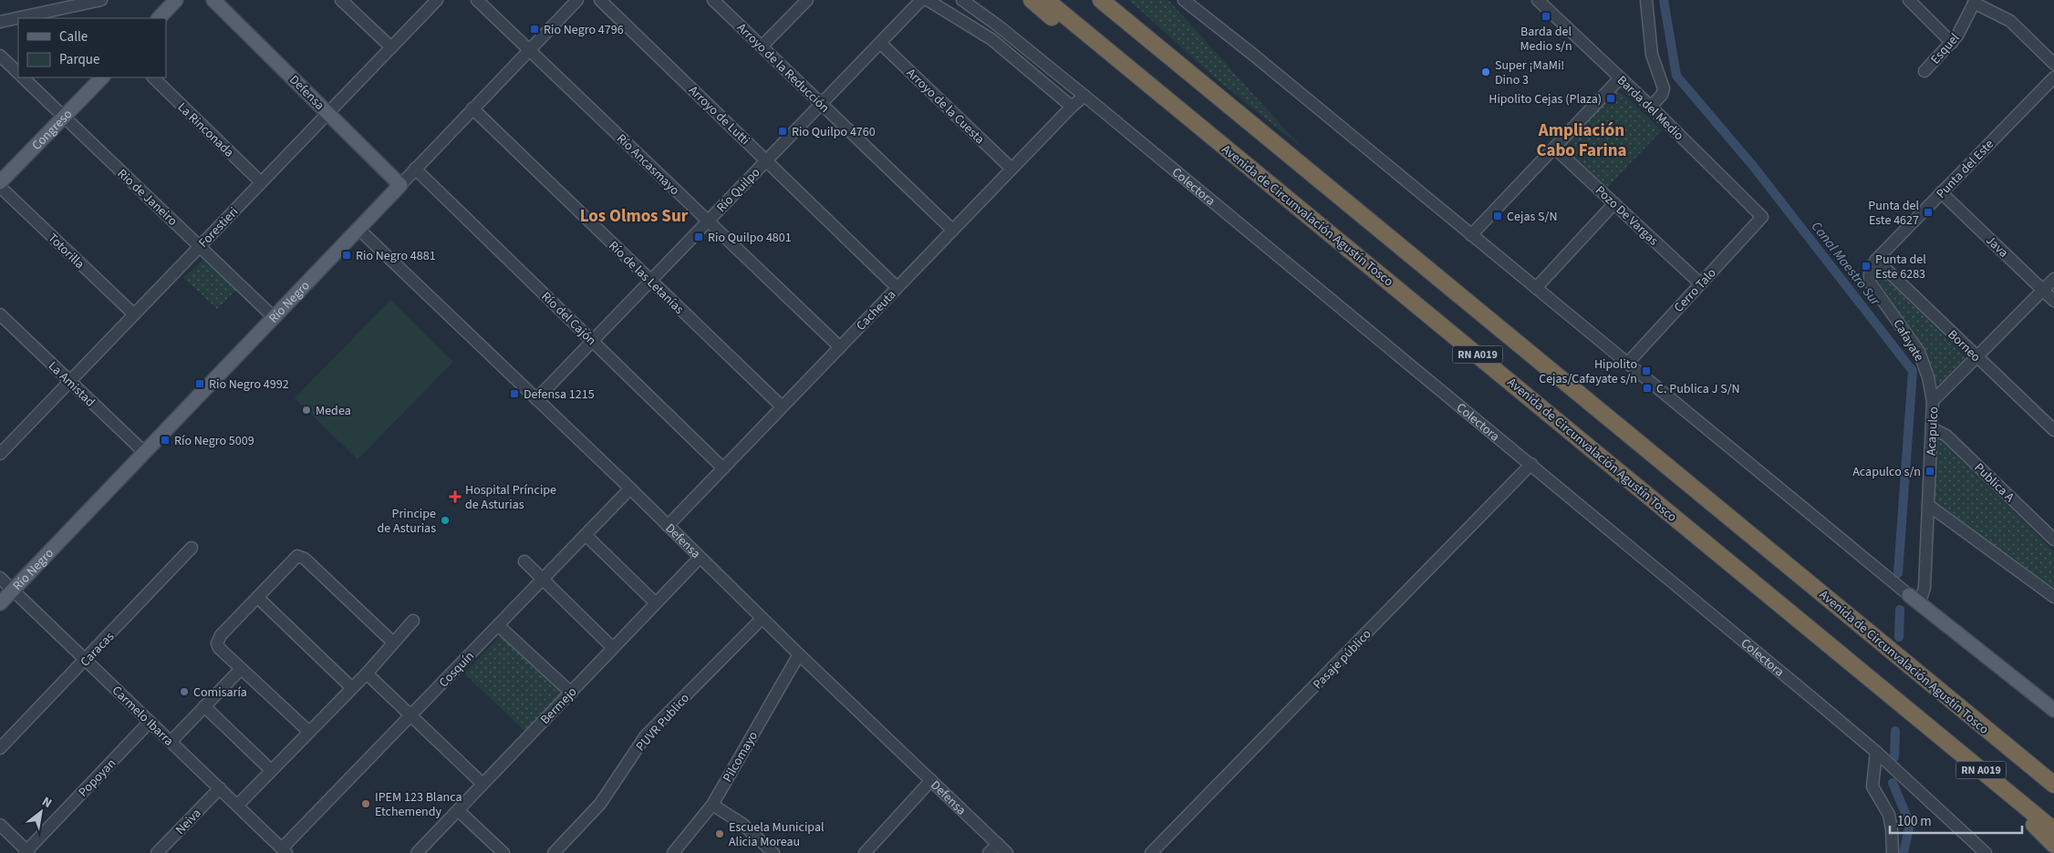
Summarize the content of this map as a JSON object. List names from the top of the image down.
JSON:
{
  "streets": {
    "highway": ["Avenida de Circunvalación Agustín Tosco", "RN A019"],
    "main road": ["Defensa", "Congreso", "Río Negro"],
    "street": [
      "Esquel",
      "Arroyo de la Reducción",
      "Arroyo de la Cuesta",
      "Barda del Medio",
      "Arroyo de Lutti",
      "La Rinconada",
      "Río Ancasmayo",
      "Punta del Este",
      "Colectora",
      "Río Quilpo",
      "Rio de Janeiro",
      "Pozo De Vargas",
      "Forestieri",
      "Java",
      "Totorilla",
      "Río de las Letanías",
      "Cerro Talo",
      "Cacheuta",
      "Río del Cajón",
      "Cafayate",
      "Borneo",
      "La Amistad",
      "Acapulco",
      "Publica A",
      "Caracas",
      "Pasaje público",
      "Cosquín",
      "Bermejo",
      "Carmelo Ibarra",
      "PUVR Publico",
      "Pilcomayo",
      "Popoyan",
      "Neiva"
    ]
  },
  "crossings": [
    ["Arroyo de la Reducción", "Río Quilpo"],
    ["Arroyo de la Reducción", "Cacheuta"],
    ["Defensa", "Río Quilpo"],
    ["Defensa", "Forestieri"],
    ["Defensa", "Río Negro"],
    ["Defensa", "Cacheuta"],
    ["Defensa", "Cosquín"],
    ["Defensa", "Bermejo"],
    ["Defensa", "PUVR Publico"],
    ["Defensa", "Pilcomayo"],
    ["Arroyo de la Cuesta", "Río Quilpo"],
    ["Arroyo de la Cuesta", "Cacheuta"],
    ["Barda del Medio", "Cerro Talo"],
    ["Arroyo de Lutti", "Río Quilpo"],
    ["Arroyo de Lutti", "Cacheuta"],
    ["Congreso", "Rio de Janeiro"],
    ["La Rinconada", "Forestieri"],
    ["Río Ancasmayo", "Río Quilpo"],
    ["Río Ancasmayo", "Río Negro"],
    ["Río Ancasmayo", "Cacheuta"],
    ["Punta del Este", "Java"],
    ["Punta del Este", "Cafayate"],
    ["Punta del Este", "Borneo"],
    ["Colectora", "Cacheuta"],
    ["Colectora", "Pasaje público"],
    ["Río Quilpo", "Río de las Letanías"],
    ["Río Quilpo", "Río del Cajón"],
    ["Rio de Janeiro", "Forestieri"],
    ["Rio de Janeiro", "Río Negro"],
    ["Pozo De Vargas", "Cerro Talo"],
    ["Forestieri", "Totorilla"],
    ["Forestieri", "La Amistad"],
    ["Java", "Acapulco"],
    ["Río de las Letanías", "Río Negro"],
    ["Río de las Letanías", "Cacheuta"],
    ["Río Negro", "Río del Cajón"],
    ["Río Negro", "La Amistad"],
    ["Río Negro", "Carmelo Ibarra"],
    ["Cacheuta", "Río del Cajón"],
    ["Cafayate", "Borneo"],
    ["Cafayate", "Acapulco"],
    ["Borneo", "Acapulco"],
    ["Acapulco", "Publica A"],
    ["Caracas", "Carmelo Ibarra"],
    ["Cosquín", "Carmelo Ibarra"],
    ["Carmelo Ibarra", "Popoyan"],
    ["Carmelo Ibarra", "Neiva"]
  ],
  "districts": ["Ampliación Cabo Farina", "Los Olmos Sur"],
  "water": ["Canal Maestro Sur"],
  "places": {
    "transit": [
      "Barda del Medio s/n",
      "Rio Negro 4796",
      "Hipolito Cejas (Plaza)",
      "Rio Quilpo 4760",
      "Punta del Este 4627",
      "Cejas S/N",
      "Rio Quilpo 4801",
      "Rio Negro 4881",
      "Punta del Este 6283",
      "Hipolito Cejas/Cafayate s/n",
      "Rio Negro 4992",
      "C. Publica J S/N",
      "Defensa 1215",
      "Río Negro 5009",
      "Acapulco s/n"
    ],
    "other": [
      "Super ¡MaMi! Dino 3",
      "Medea",
      "Principe de Asturias",
      "Comisaría",
      "IPEM 123 Blanca Etchemendy",
      "Escuela Municipal Alicia Moreau"
    ],
    "health": ["Hospital Príncipe de Asturias"]
  },
  "legend": ["Calle", "Parque"],
  "scale_bar": "100 m",
  "north": "top right"
}
